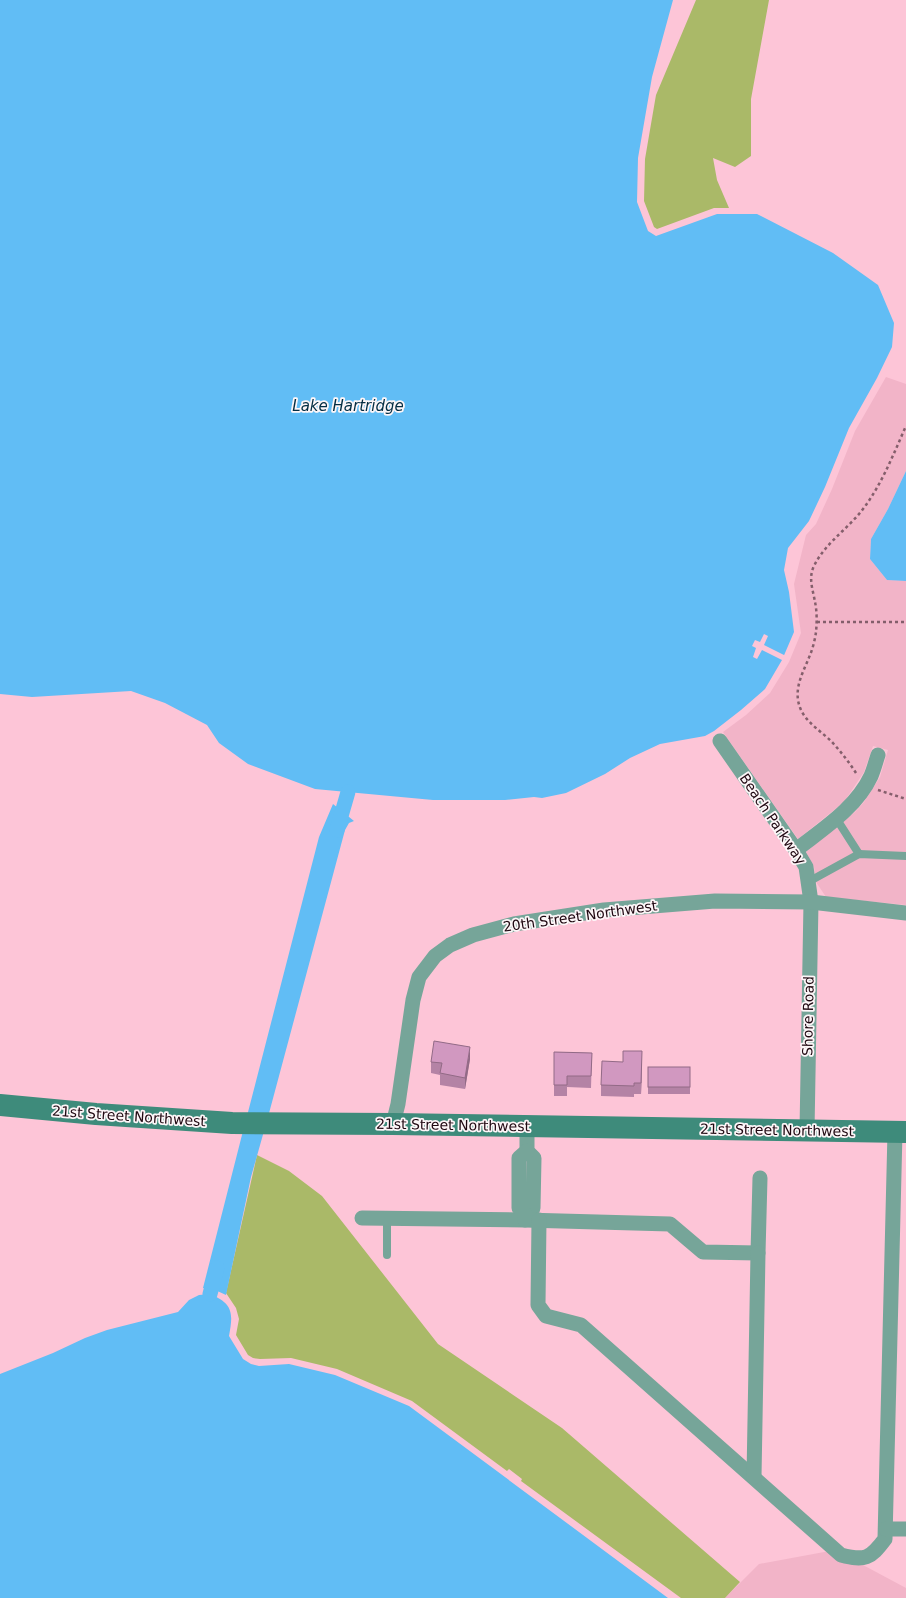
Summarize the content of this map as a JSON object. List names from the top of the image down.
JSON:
{
  "streets": {
    "street": [
      "Beach Parkway",
      "20th Street Northwest",
      "Shore Road",
      "21st Street Northwest"
    ]
  },
  "crossings": [
    ["Beach Parkway", "20th Street Northwest"],
    ["Beach Parkway", "Shore Road"],
    ["20th Street Northwest", "Shore Road"],
    ["20th Street Northwest", "21st Street Northwest"],
    ["Shore Road", "21st Street Northwest"]
  ],
  "water": ["Lake Hartridge"]
}
